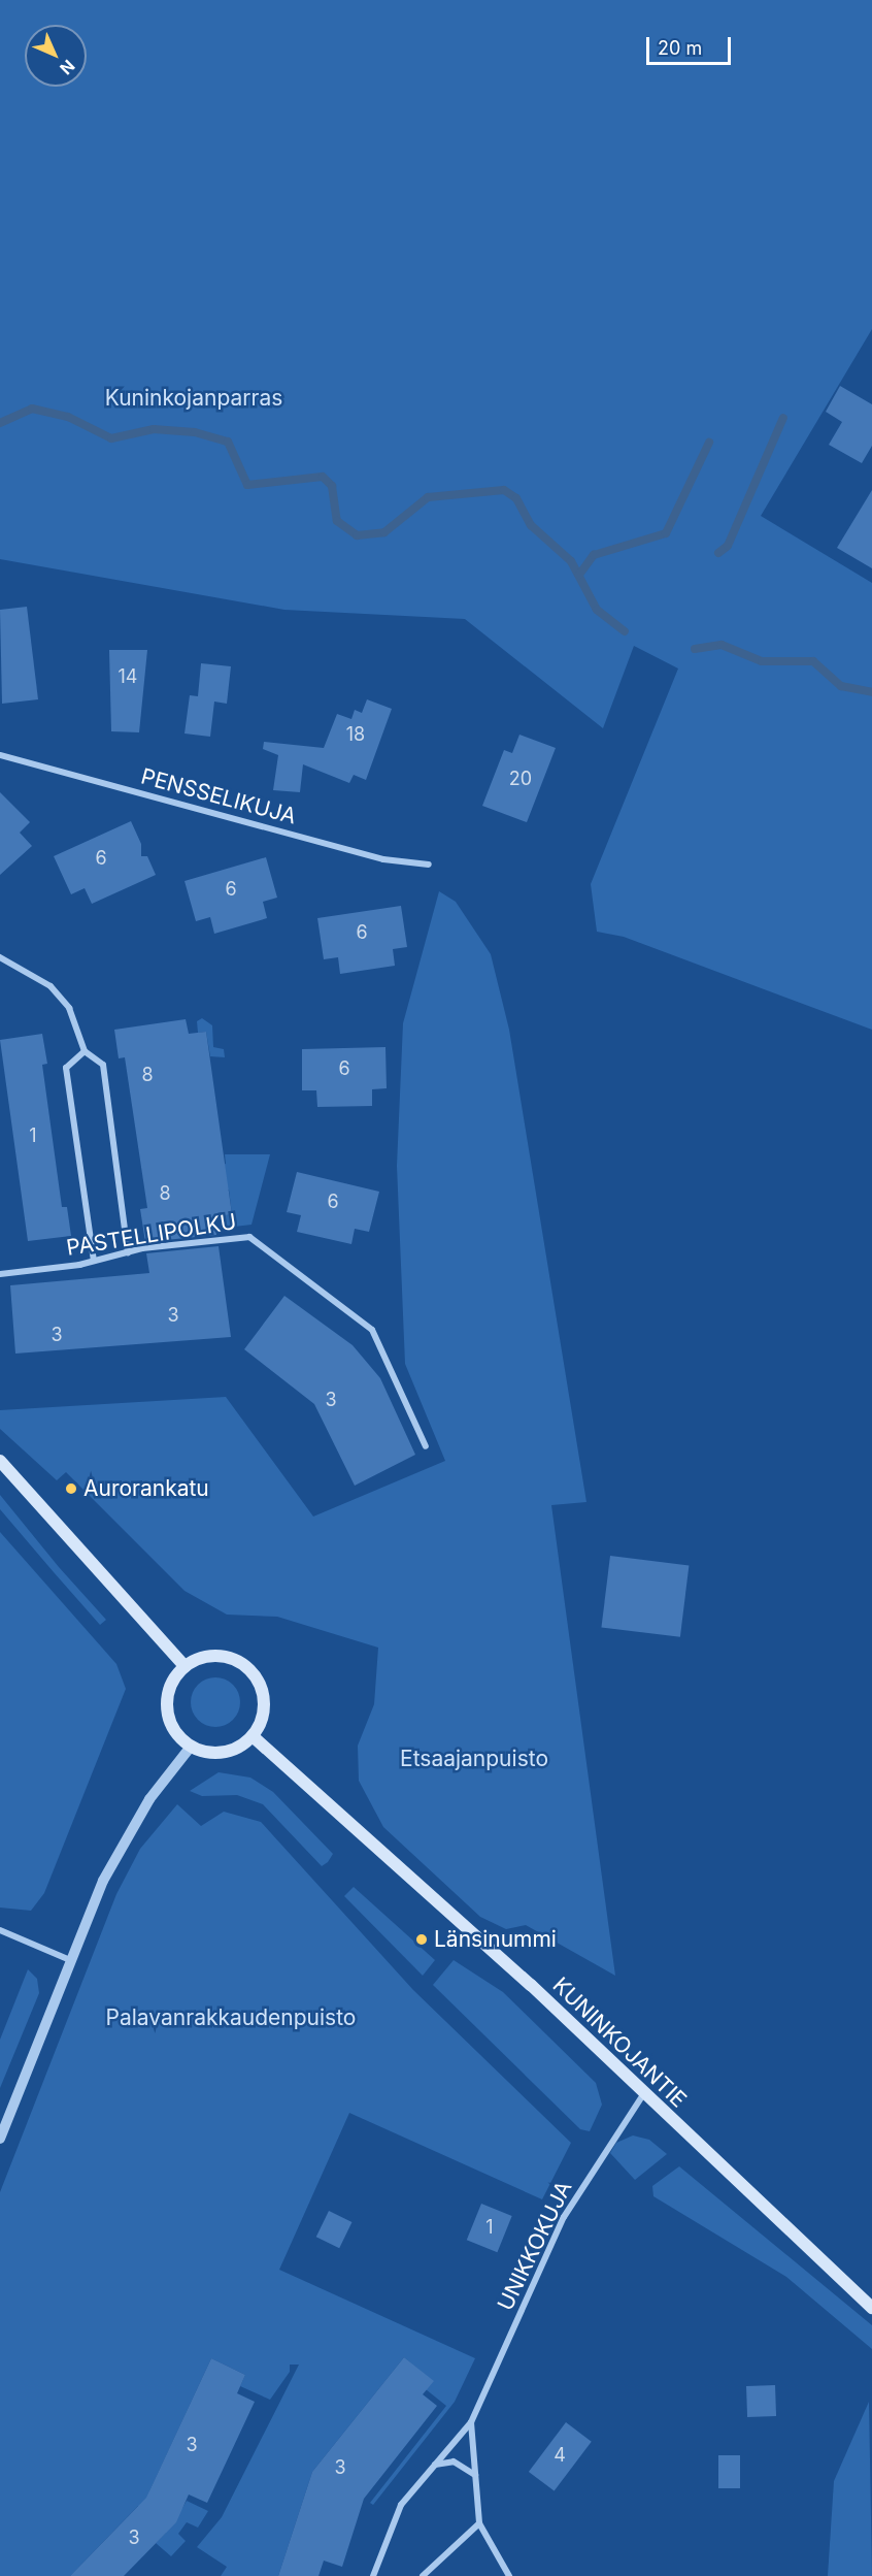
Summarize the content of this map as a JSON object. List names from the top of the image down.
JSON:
{
  "streets": {
    "main road": ["KUNINKOJANTIE"],
    "street": ["PENSSELIKUJA", "PASTELLIPOLKU", "UNIKKOKUJA"]
  },
  "crossings": [
    ["KUNINKOJANTIE", "UNIKKOKUJA"]
  ],
  "parks": ["Kuninkojanparras", "Etsaajanpuisto", "Palavanrakkaudenpuisto"],
  "places": ["Aurorankatu", "Länsinummi"],
  "house_numbers": [
    "14",
    "18",
    "20",
    "6",
    "6",
    "6",
    "6",
    "8",
    "1",
    "8",
    "6",
    "3",
    "3",
    "3",
    "1",
    "3",
    "4",
    "3",
    "3"
  ],
  "scale_bar": "20 m",
  "north": "bottom right"
}
